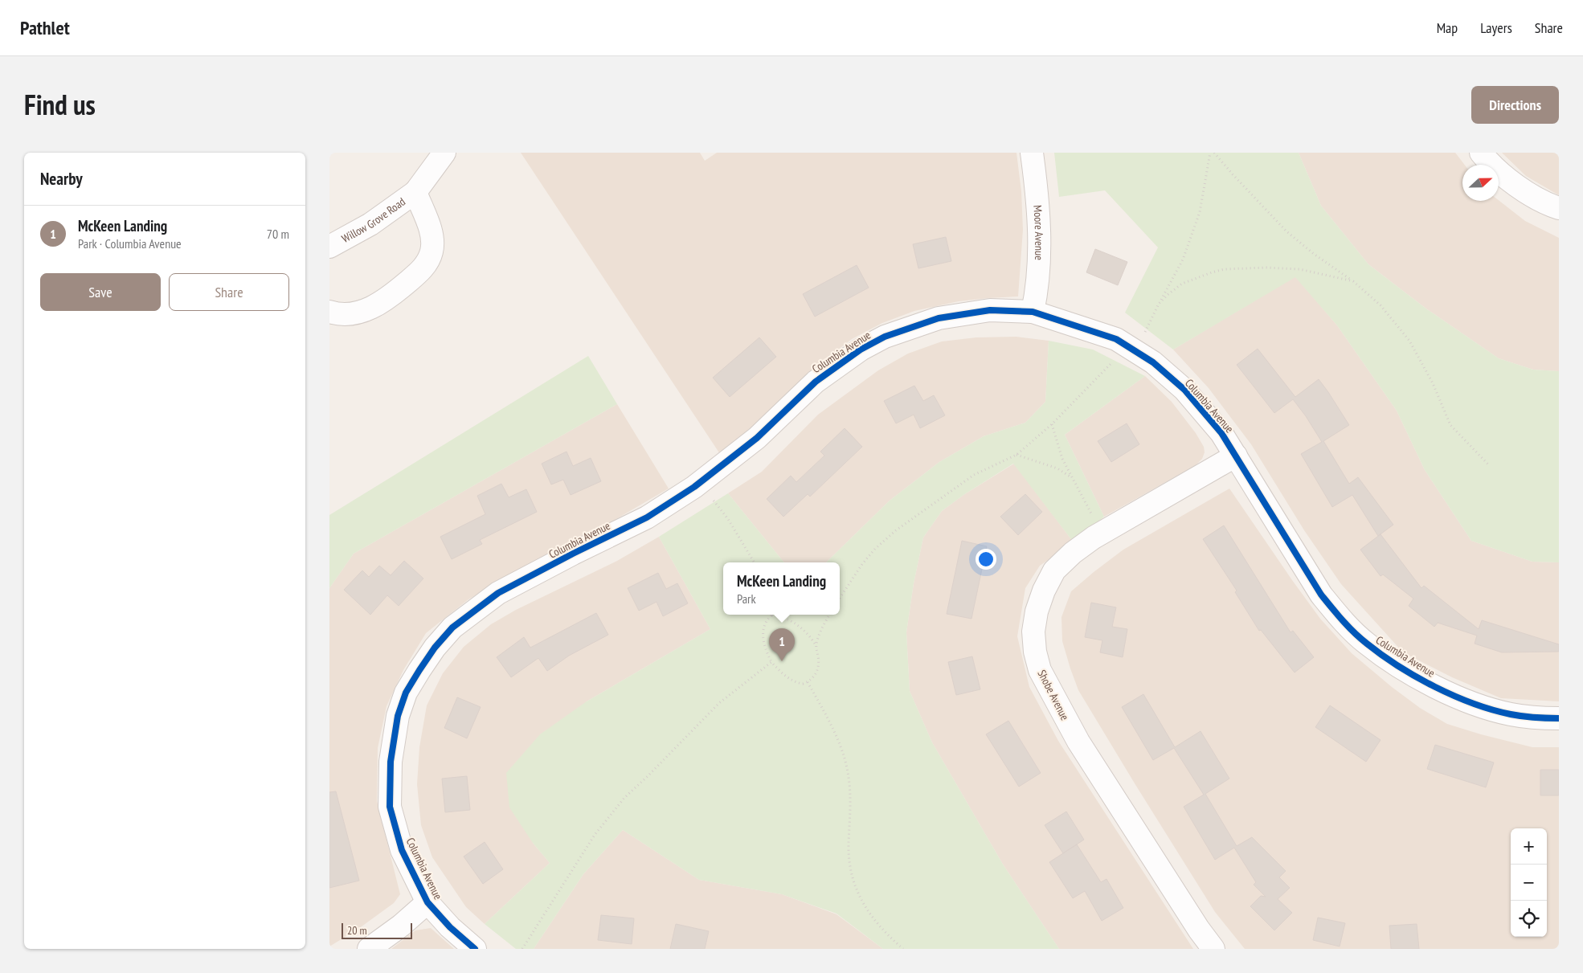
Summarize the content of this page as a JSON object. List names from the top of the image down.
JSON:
{
  "streets": {
    "street": [
      "Willow Grove Road",
      "Moore Avenue",
      "Columbia Avenue",
      "Shobe Avenue"
    ]
  },
  "crossings": [
    ["Moore Avenue", "Columbia Avenue"],
    ["Columbia Avenue", "Shobe Avenue"]
  ],
  "scale_bar": "20 m",
  "north": "right",
  "page": {
    "header": "Pathlet",
    "nav": ["Map", "Layers", "Share"],
    "title": "Find us",
    "buttons": [
      "Directions",
      ["Save", "Share"]
    ],
    "heading": "Nearby",
    "list": [
      {
        "mark": "1",
        "name": "McKeen Landing",
        "note": "Park · Columbia Avenue",
        "value": "70 m"
      }
    ],
    "popup": ["McKeen Landing", "Park"],
    "pins": "1",
    "map_buttons": ["+", "−"],
    "scale": "20 m"
  }
}
